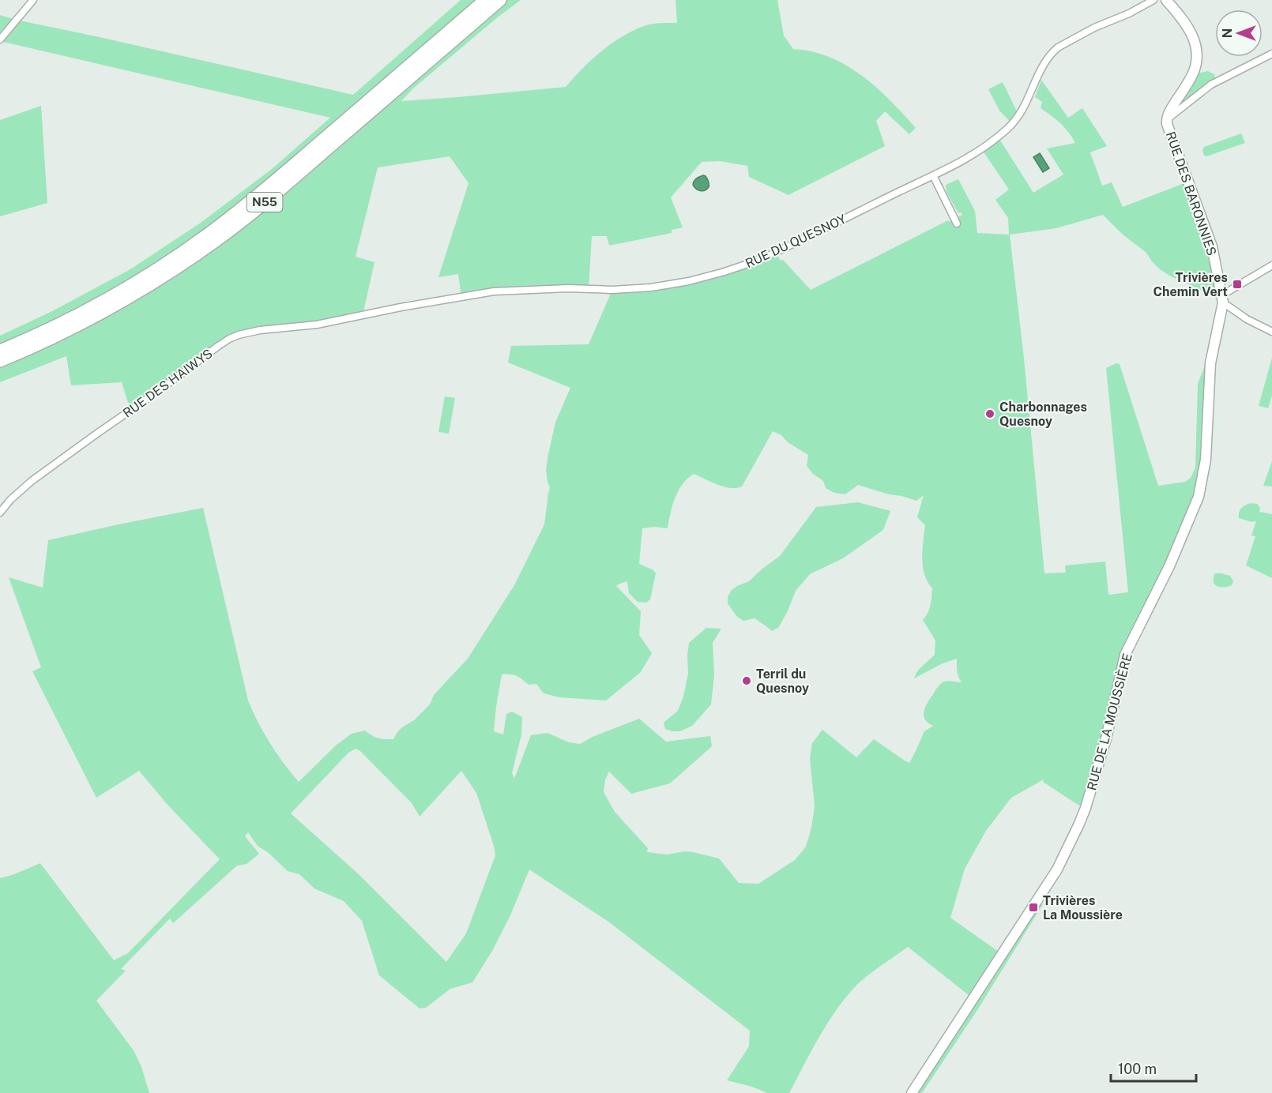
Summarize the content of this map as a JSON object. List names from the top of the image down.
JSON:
{
  "streets": {
    "highway": ["N55"],
    "street": [
      "RUE DES BARONNIES",
      "RUE DU QUESNOY",
      "RUE DES HAIWYS",
      "RUE DE LA MOUSSIÈRE"
    ]
  },
  "crossings": [
    ["RUE DES BARONNIES", "RUE DE LA MOUSSIÈRE"],
    ["RUE DU QUESNOY", "RUE DES HAIWYS"]
  ],
  "places": {
    "transit": ["Trivières Chemin Vert", "Trivières La Moussière"],
    "other": ["Charbonnages Quesnoy", "Terril du Quesnoy"]
  },
  "scale_bar": "100 m",
  "north": "left"
}
